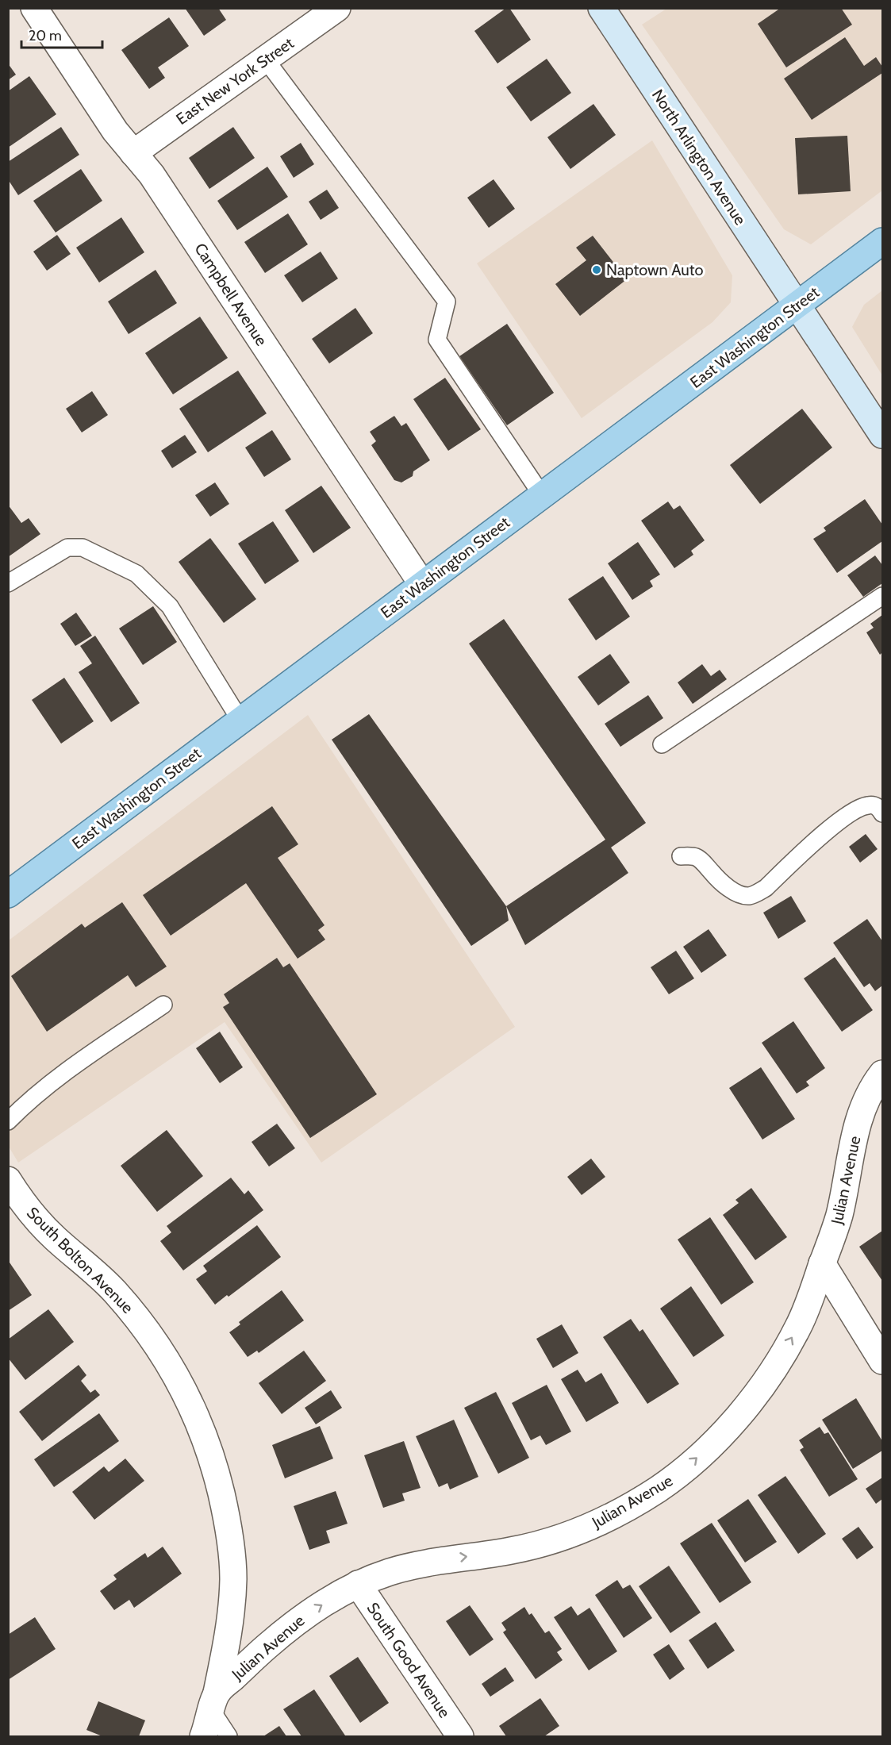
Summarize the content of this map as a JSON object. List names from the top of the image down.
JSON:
{
  "streets": {
    "main road": ["North Arlington Avenue", "East Washington Street"],
    "street": [
      "East New York Street",
      "Campbell Avenue",
      "Julian Avenue",
      "South Bolton Avenue",
      "South Good Avenue"
    ]
  },
  "crossings": [
    ["East New York Street", "Campbell Avenue"],
    ["North Arlington Avenue", "East Washington Street"],
    ["Campbell Avenue", "East Washington Street"],
    ["Julian Avenue", "South Bolton Avenue"],
    ["Julian Avenue", "South Good Avenue"]
  ],
  "one_way": ["Julian Avenue"],
  "places": ["Naptown Auto"],
  "scale_bar": "20 m"
}
